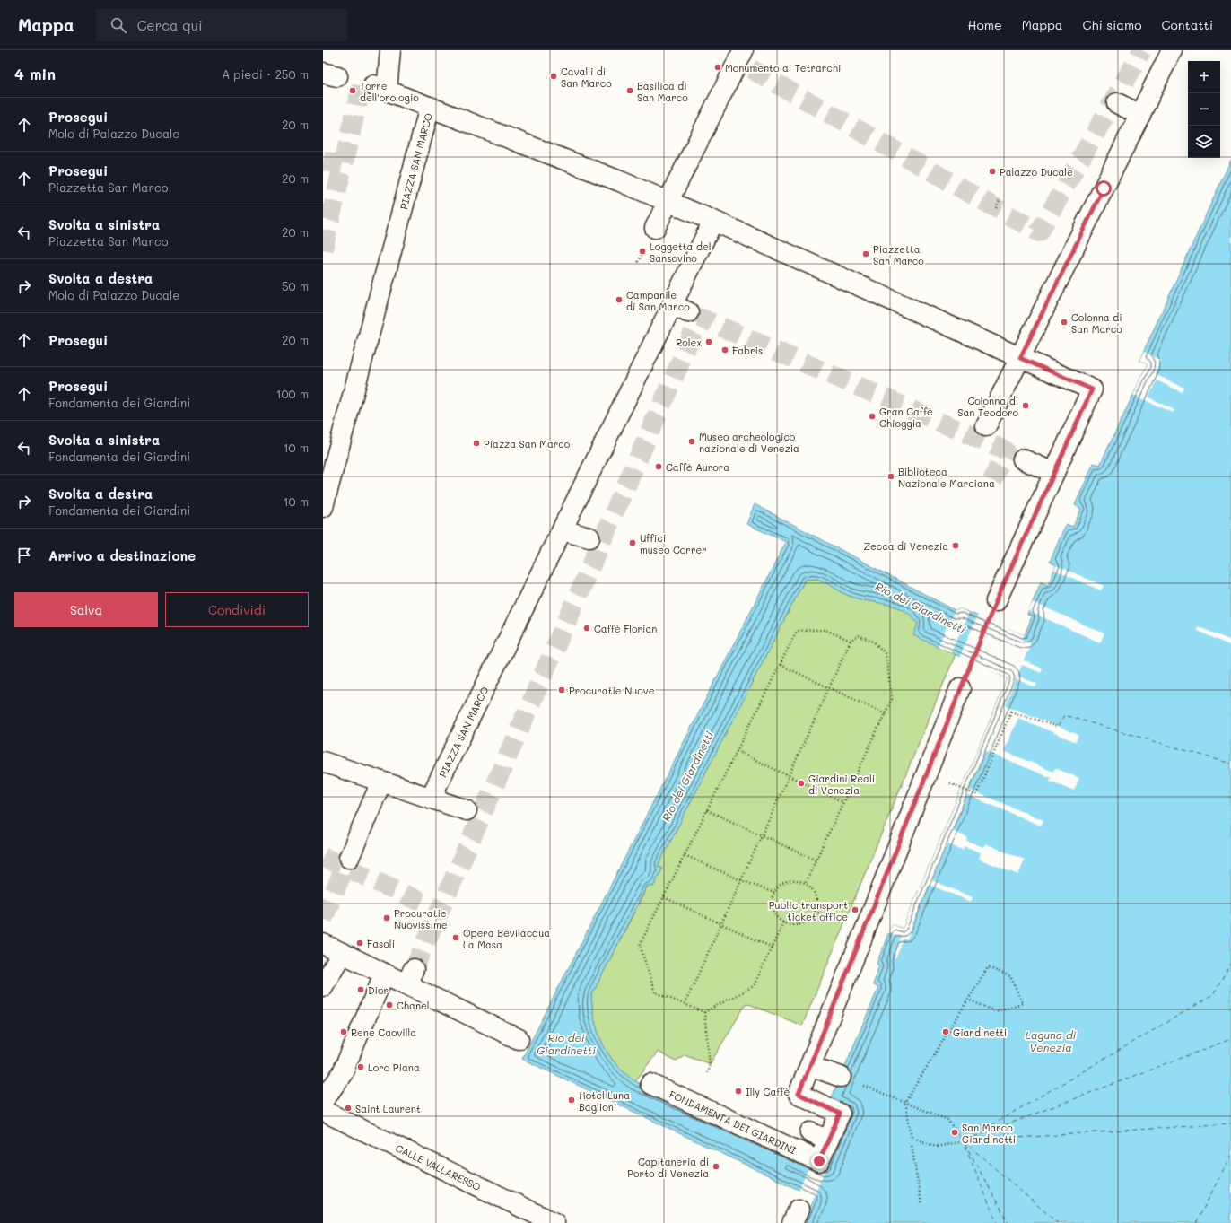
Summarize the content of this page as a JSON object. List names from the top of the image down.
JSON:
{
  "streets": {
    "street": ["PIAZZA SAN MARCO", "FONDAMENTA DEI GIARDINI", "CALLE VALLARESSO"]
  },
  "water": ["Rio dei Giardinetti", "Laguna di Venezia"],
  "places": [
    "Monumento ai Tetrarchi",
    "Cavalli di San Marco",
    "Torre dell'orologio",
    "Basilica di San Marco",
    "Palazzo Ducale",
    "Loggetta del Sansovino",
    "Piazzetta San Marco",
    "Campanile di San Marco",
    "Colonna di San Marco",
    "Rolex",
    "Fabris",
    "Colonna di San Teodoro",
    "Gran Caffè Chioggia",
    "Museo archeologico nazionale di Venezia",
    "Piazza San Marco",
    "Caffè Aurora",
    "Biblioteca Nazionale Marciana",
    "Uffici museo Correr",
    "Zecca di Venezia",
    "Caffè Florian",
    "Procuratie Nuove",
    "Giardini Reali di Venezia",
    "Public transport ticket office",
    "Procuratie Nuovissime",
    "Opera Bevilacqua La Masa",
    "Fasoli",
    "Dior",
    "Chanel",
    "Rene Caovilla",
    "Giardinetti",
    "Loro Piana",
    "Illy Caffè",
    "Hotel Luna Baglioni",
    "Saint Laurent",
    "San Marco Giardinetti",
    "Capitaneria di Porto di Venezia"
  ],
  "page": {
    "header": "Mappa",
    "search": "Cerca qui",
    "nav": [
      "Home",
      "Mappa",
      "Chi siamo",
      "Contatti"
    ],
    "heading": ["4 min", "A piedi · 250 m"],
    "map_buttons": ["+", "−"],
    "list": [
      ["Prosegui", "Molo di Palazzo Ducale", "20 m"],
      ["Prosegui", "Piazzetta San Marco", "20 m"],
      ["Svolta a sinistra", "Piazzetta San Marco", "20 m"],
      ["Svolta a destra", "Molo di Palazzo Ducale", "50 m"],
      ["Prosegui", "20 m"],
      ["Prosegui", "Fondamenta dei Giardini", "100 m"],
      ["Svolta a sinistra", "Fondamenta dei Giardini", "10 m"],
      ["Svolta a destra", "Fondamenta dei Giardini", "10 m"],
      "Arrivo a destinazione"
    ],
    "buttons": ["Salva", "Condividi"]
  }
}
